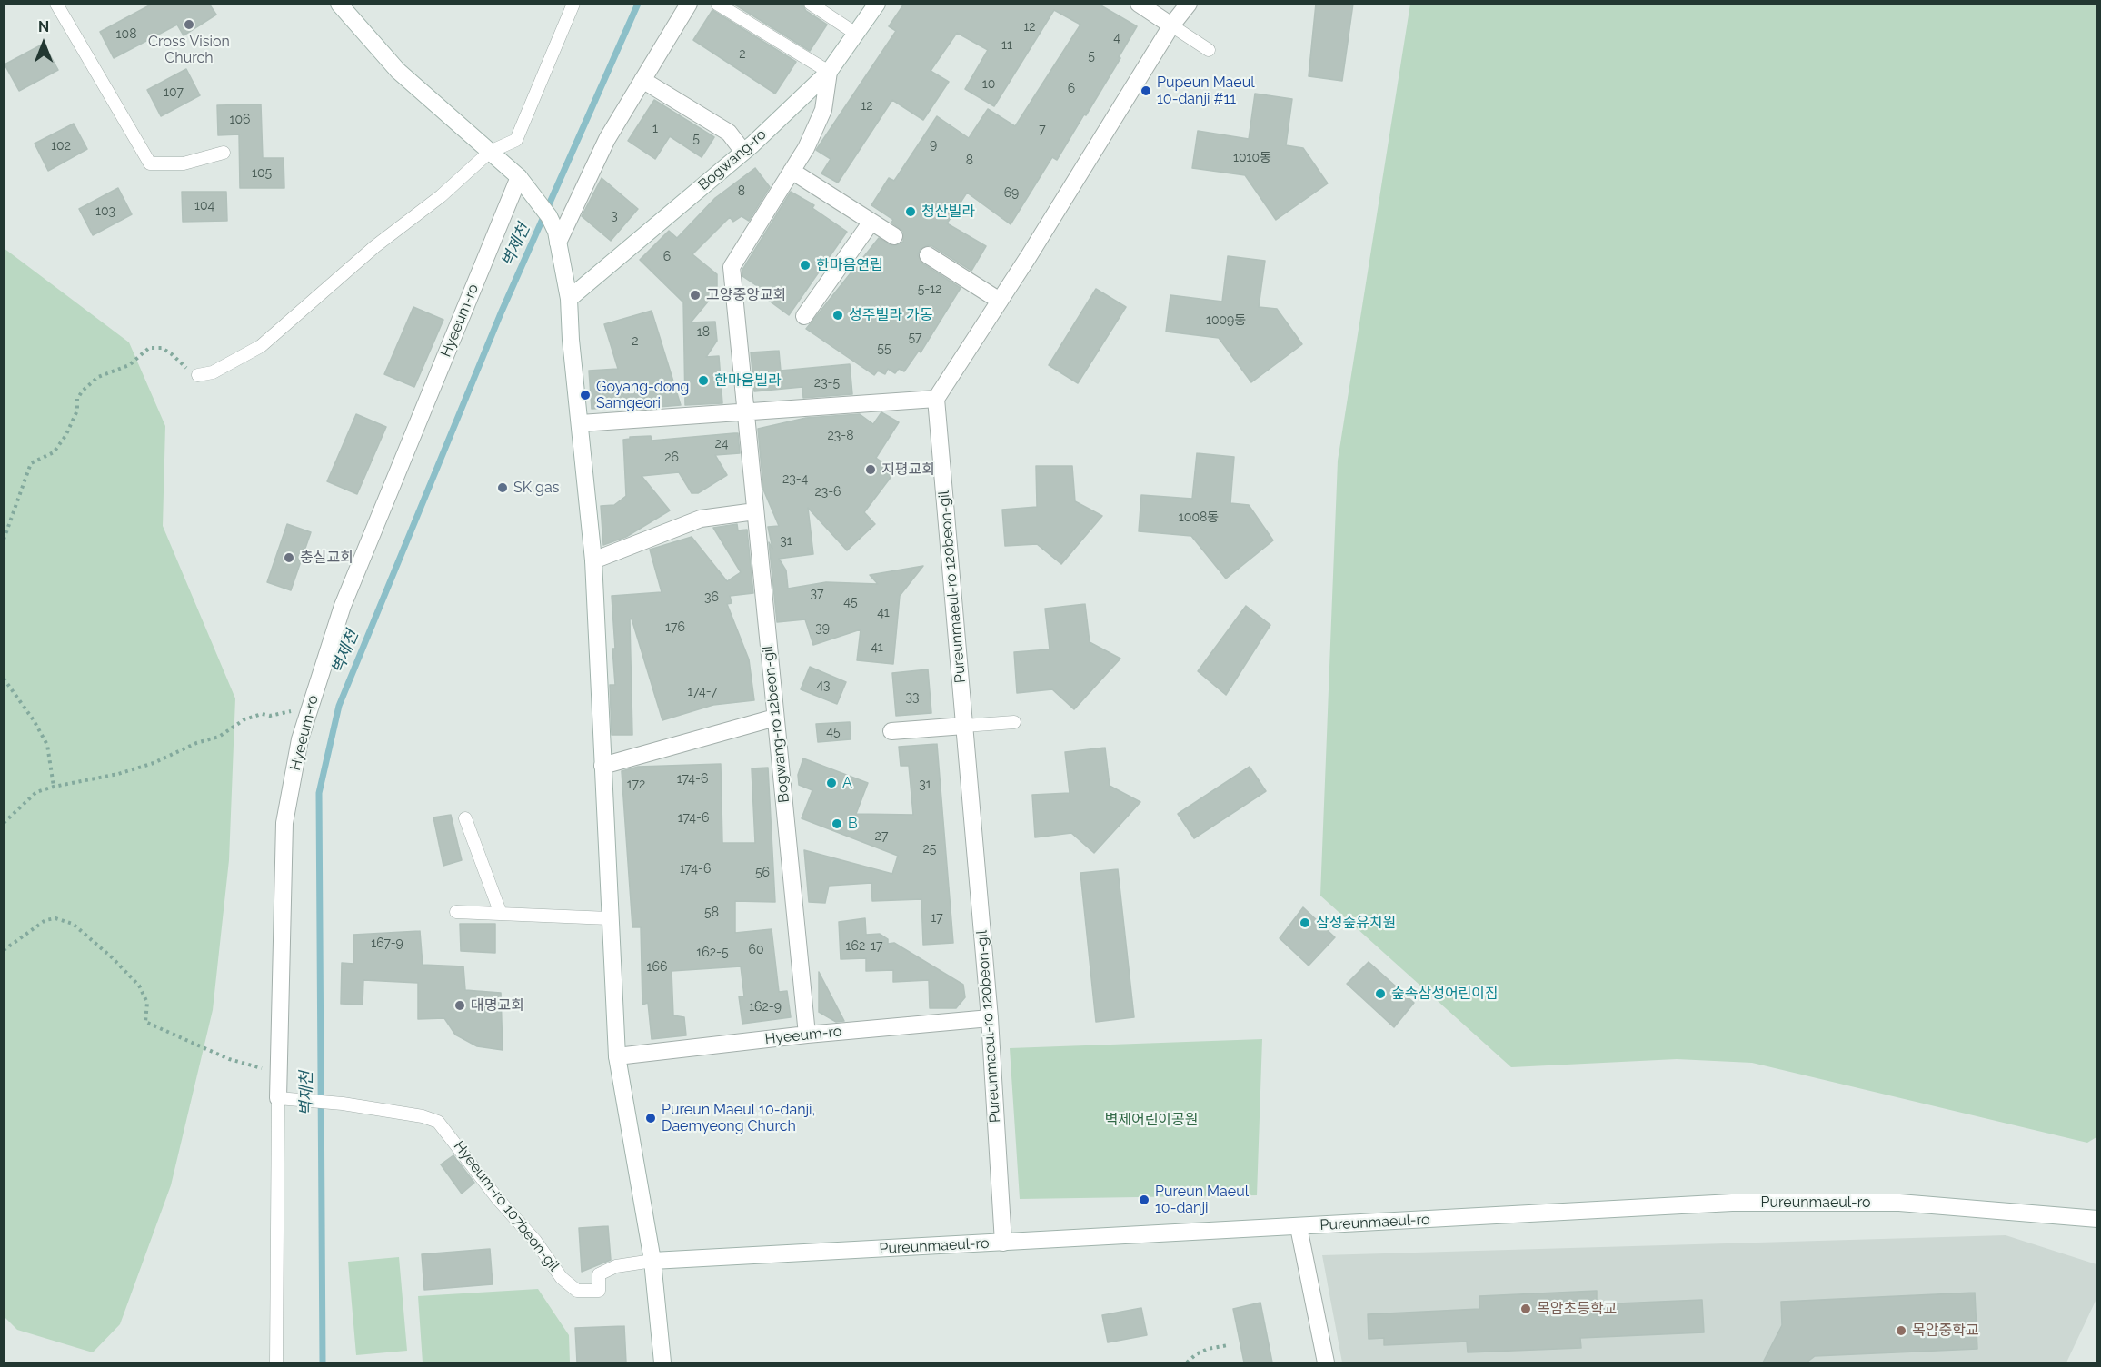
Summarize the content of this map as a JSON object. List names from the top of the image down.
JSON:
{
  "streets": {
    "street": [
      "Bogwang-ro",
      "Hyeeum-ro",
      "Pureunmaeul-ro 120beon-gil",
      "Bogwang-ro 12beon-gil",
      "Pureunmaeul-ro"
    ],
    "lane": ["Hyeeum-ro 107beon-gil"]
  },
  "crossings": [
    ["Bogwang-ro", "Bogwang-ro 12beon-gil"],
    ["Hyeeum-ro", "Pureunmaeul-ro 120beon-gil"],
    ["Hyeeum-ro", "Bogwang-ro 12beon-gil"],
    ["Hyeeum-ro", "Hyeeum-ro 107beon-gil"],
    ["Pureunmaeul-ro 120beon-gil", "Pureunmaeul-ro"],
    ["Pureunmaeul-ro", "Hyeeum-ro 107beon-gil"]
  ],
  "water": ["벽제천"],
  "parks": ["벽제어린이공원"],
  "places": [
    "Cross Vision Church",
    "Pupeun Maeul 10-danji #11",
    "청산빌라",
    "한마음연립",
    "고양중앙교회",
    "성주빌라 가동",
    "한마음빌라",
    "Goyang-dong Samgeori",
    "지평교회",
    "SK gas",
    "충실교회",
    "A",
    "B",
    "삼성숲유치원",
    "숲속삼성어린이집",
    "대명교회",
    "Pureun Maeul 10-danji, Daemyeong Church",
    "Pureun Maeul 10-danji",
    "목암초등학교",
    "목암중학교"
  ],
  "house_numbers": [
    "12",
    "108",
    "4",
    "11",
    "2",
    "5",
    "10",
    "6",
    "107",
    "12",
    "106",
    "1",
    "7",
    "5",
    "9",
    "102",
    "1010동",
    "8",
    "105",
    "8",
    "69",
    "104",
    "103",
    "3",
    "6",
    "5-12",
    "1009동",
    "18",
    "57",
    "2",
    "55",
    "23-5",
    "23-8",
    "24",
    "26",
    "23-4",
    "23-6",
    "1008동",
    "31",
    "37",
    "36",
    "45",
    "41",
    "176",
    "39",
    "41",
    "43",
    "174-7",
    "33",
    "45",
    "174-6",
    "172",
    "31",
    "174-6",
    "27",
    "25",
    "174-6",
    "56",
    "58",
    "17",
    "167-9",
    "162-17",
    "60",
    "162-5",
    "166",
    "162-9"
  ],
  "north": "top"
}
